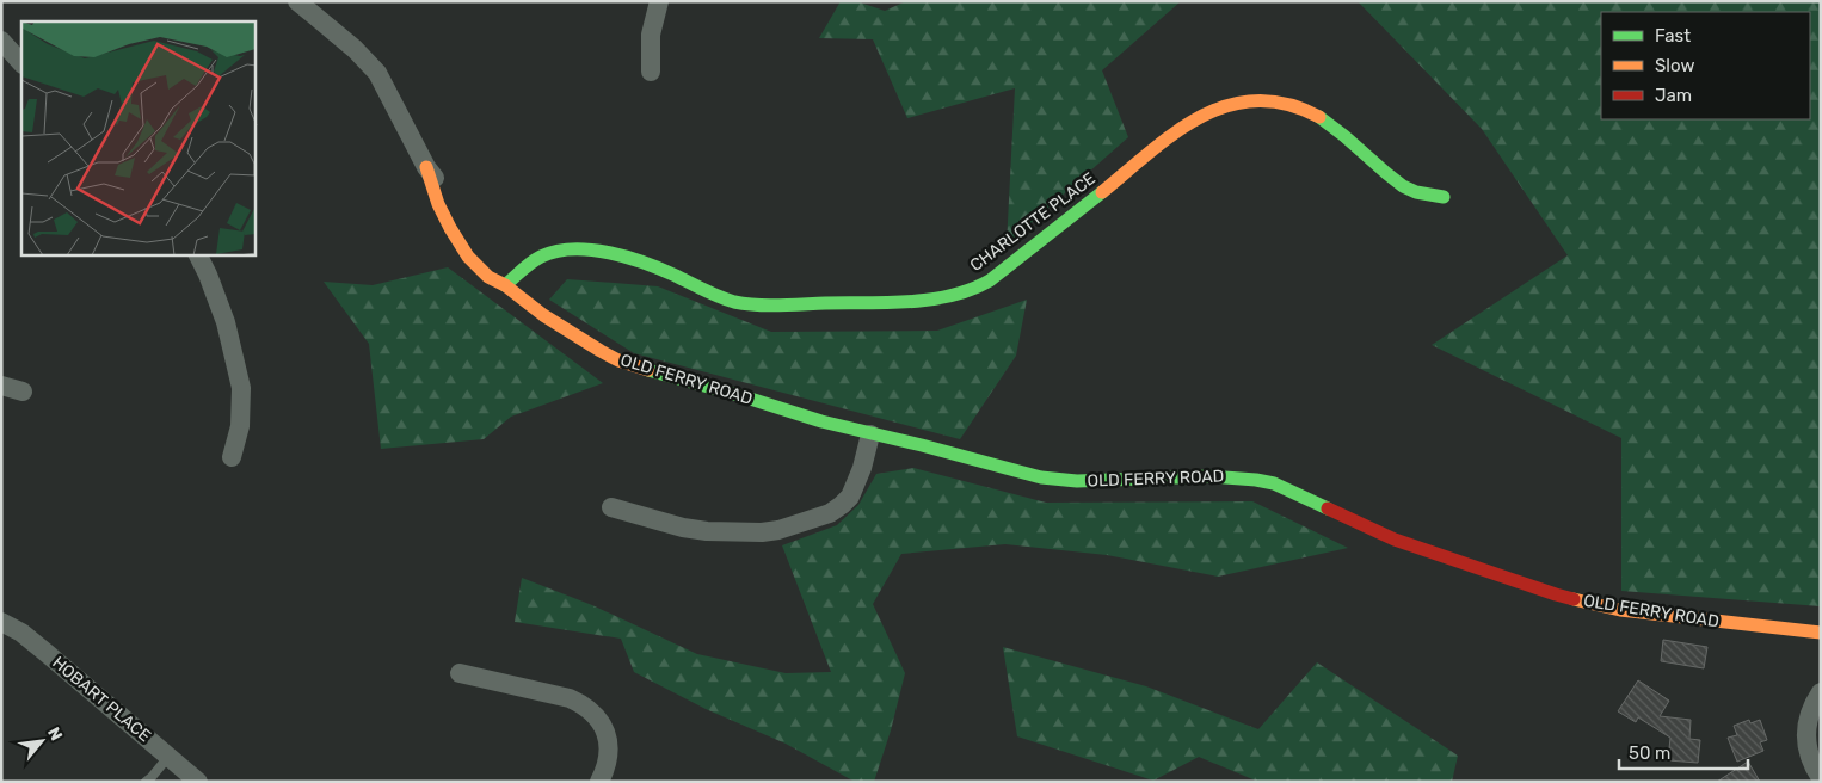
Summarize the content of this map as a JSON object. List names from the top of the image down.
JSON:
{
  "streets": {
    "street": ["CHARLOTTE PLACE", "OLD FERRY ROAD", "HOBART PLACE"]
  },
  "crossings": [
    ["CHARLOTTE PLACE", "OLD FERRY ROAD"]
  ],
  "legend": ["Fast", "Slow", "Jam"],
  "scale_bar": "50 m",
  "north": "top right"
}
